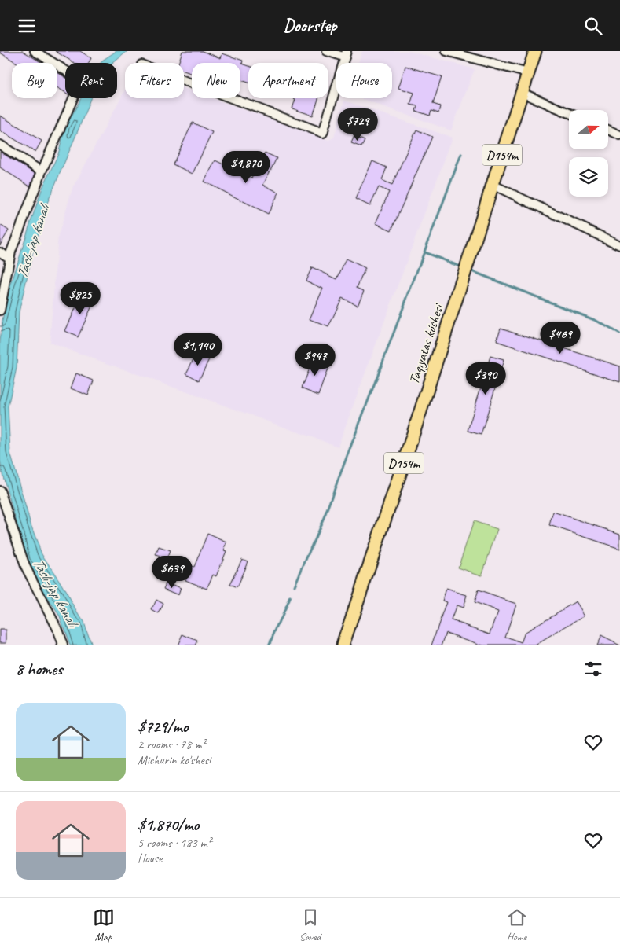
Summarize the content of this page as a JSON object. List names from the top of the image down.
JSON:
{
  "streets": {
    "main road": ["D154m", "Taqıyatas kóshesi"]
  },
  "water": ["Taslı-jap kanalı"],
  "north": "right",
  "page": {
    "header": "Doorstep",
    "chip": [
      "Buy",
      "Rent",
      "Filters",
      "New",
      "Apartment",
      "House"
    ],
    "price": [
      "$729",
      "$1,870",
      "$825",
      "$469",
      "$1,140",
      "$947",
      "$390",
      "$639"
    ],
    "heading": "8 homes",
    "list": [
      {
        "name": "$729/mo",
        "note": "2 rooms · 78 m² · Michurin ko'shesi"
      },
      {
        "name": "$1,870/mo",
        "note": "5 rooms · 183 m² · House"
      }
    ],
    "tabs": ["Map", "Saved", "Home"]
  }
}
